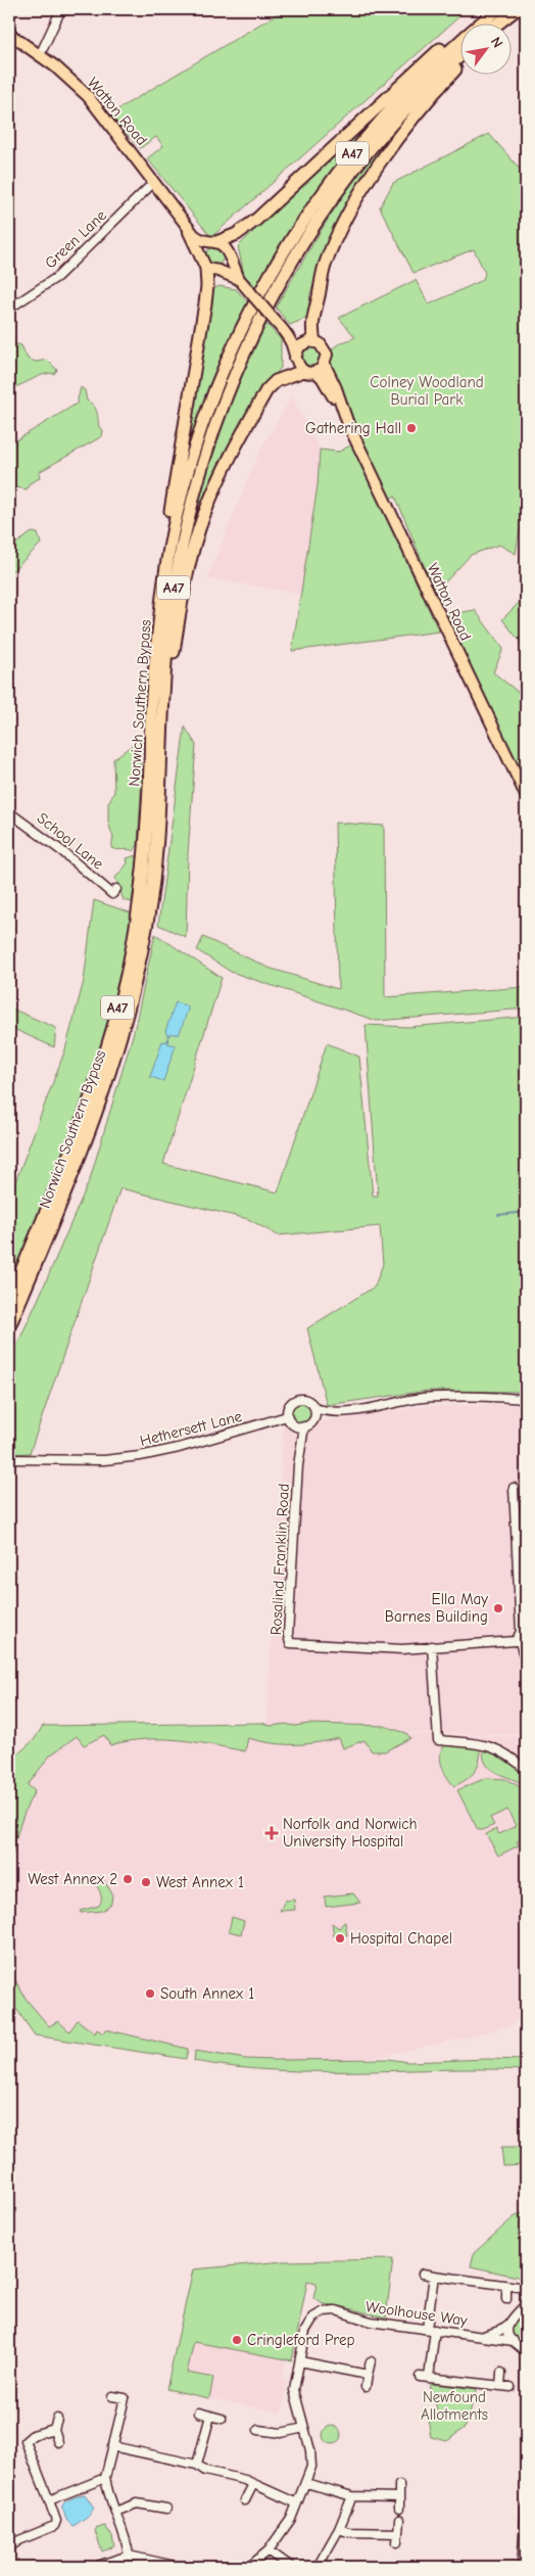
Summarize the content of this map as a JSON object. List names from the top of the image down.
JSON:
{
  "streets": {
    "highway": ["A47", "Norwich Southern Bypass"],
    "main road": ["Watton Road"],
    "street": [
      "Green Lane",
      "School Lane",
      "Hethersett Lane",
      "Rosalind Franklin Road",
      "Woolhouse Way"
    ]
  },
  "crossings": [
    ["Watton Road", "A47"],
    ["Watton Road", "Green Lane"],
    ["A47", "Norwich Southern Bypass"],
    ["Hethersett Lane", "Rosalind Franklin Road"]
  ],
  "parks": ["Colney Woodland Burial Park", "Newfound Allotments"],
  "places": {
    "other": [
      "Gathering Hall",
      "Ella May Barnes Building",
      "West Annex 2",
      "West Annex 1",
      "Hospital Chapel",
      "South Annex 1",
      "Cringleford Prep"
    ],
    "health": ["Norfolk and Norwich University Hospital"]
  },
  "north": "top right"
}
